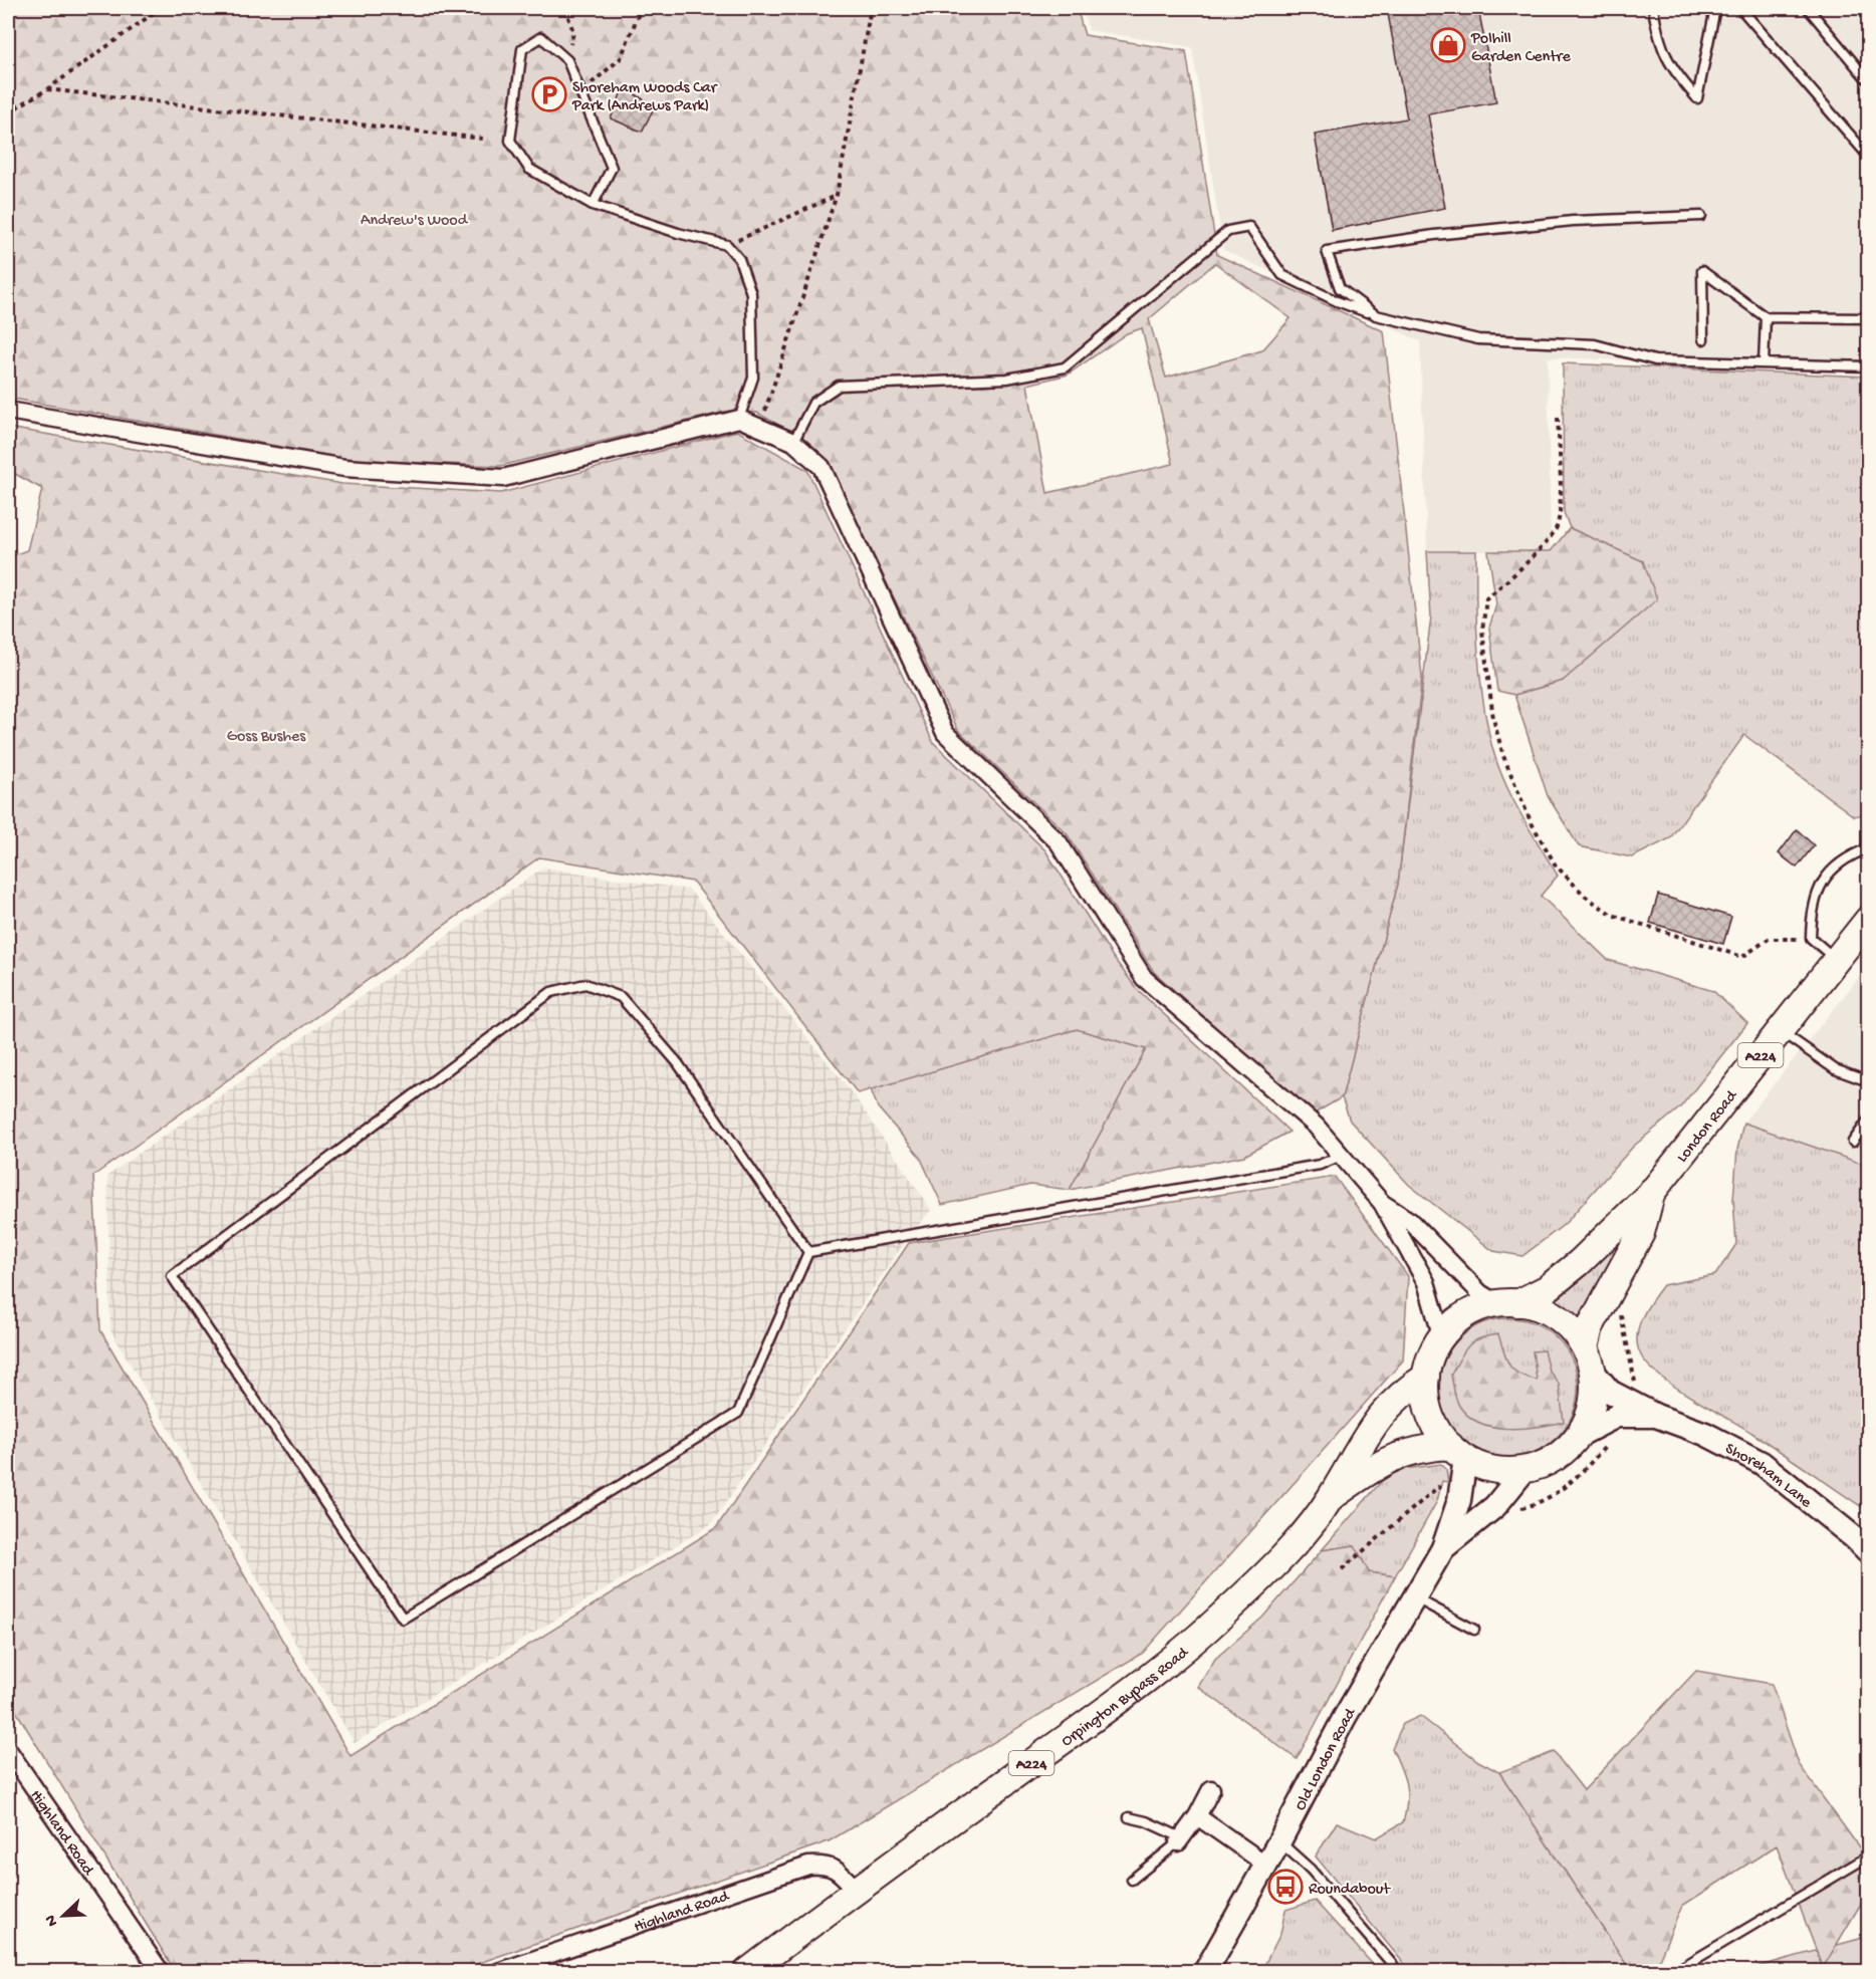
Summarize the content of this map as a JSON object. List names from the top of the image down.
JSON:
{
  "streets": {
    "main road": ["A224", "London Road", "Orpington Bypass Road"],
    "street": ["Shoreham Lane", "Old London Road", "Highland Road"]
  },
  "crossings": [
    ["London Road", "Shoreham Lane"],
    ["London Road", "Orpington Bypass Road"],
    ["London Road", "Old London Road"],
    ["Shoreham Lane", "Orpington Bypass Road"],
    ["Shoreham Lane", "Old London Road"],
    ["Orpington Bypass Road", "Old London Road"],
    ["Orpington Bypass Road", "Highland Road"]
  ],
  "parks": ["Andrew's Wood", "Goss Bushes"],
  "places": {
    "shop": ["Polhill Garden Centre"],
    "parking": ["Shoreham Woods Car Park (Andrews Park)"],
    "bus stop": ["Roundabout"]
  },
  "north": "bottom left"
}
